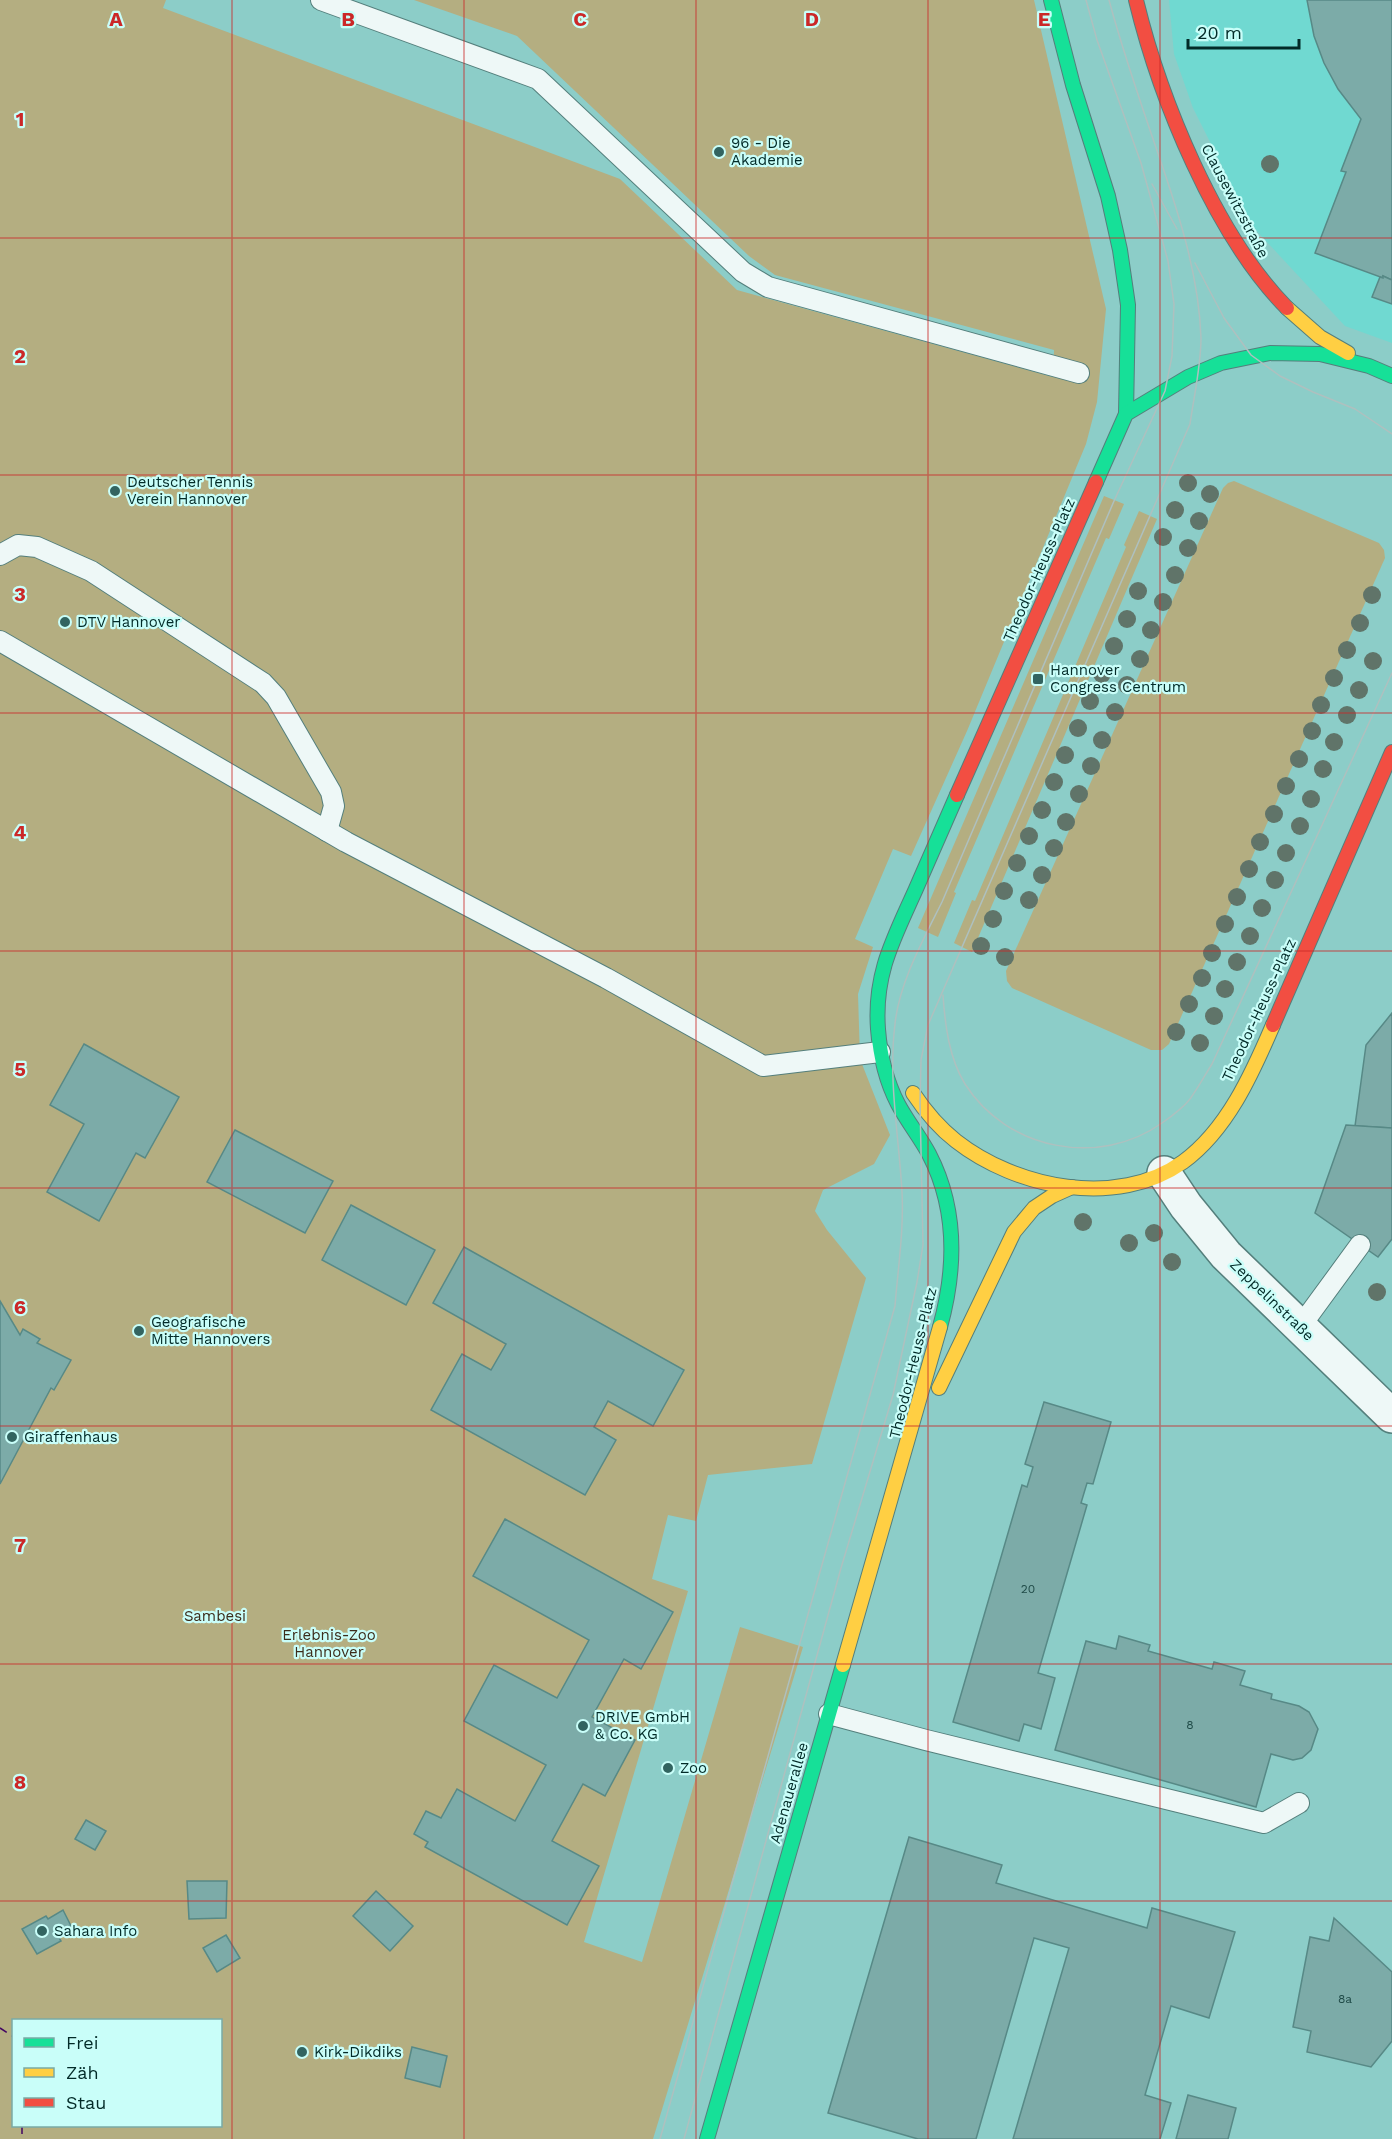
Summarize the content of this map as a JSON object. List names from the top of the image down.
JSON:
{
  "streets": {
    "street": [
      "Clausewitzstraße",
      "Theodor-Heuss-Platz",
      "Zeppelinstraße",
      "Adenauerallee"
    ]
  },
  "crossings": [
    ["Theodor-Heuss-Platz", "Zeppelinstraße"],
    ["Theodor-Heuss-Platz", "Adenauerallee"]
  ],
  "parks": ["Sambesi", "Erlebnis-Zoo Hannover"],
  "places": {
    "other": [
      "96 - Die Akademie",
      "Deutscher Tennis Verein Hannover",
      "DTV Hannover",
      "Geografische Mitte Hannovers",
      "Giraffenhaus",
      "DRIVE GmbH & Co. KG",
      "Zoo",
      "Sahara Info",
      "Kirk-Dikdiks"
    ],
    "transit": ["Hannover Congress Centrum"]
  },
  "house_numbers": ["20", "8", "8a"],
  "legend": ["Frei", "Zäh", "Stau"],
  "scale_bar": "20 m",
  "grid": {
    "columns": [
      "A",
      "B",
      "C",
      "D",
      "E"
    ],
    "rows": [
      "1",
      "2",
      "3",
      "4",
      "5",
      "6",
      "7",
      "8"
    ]
  }
}
